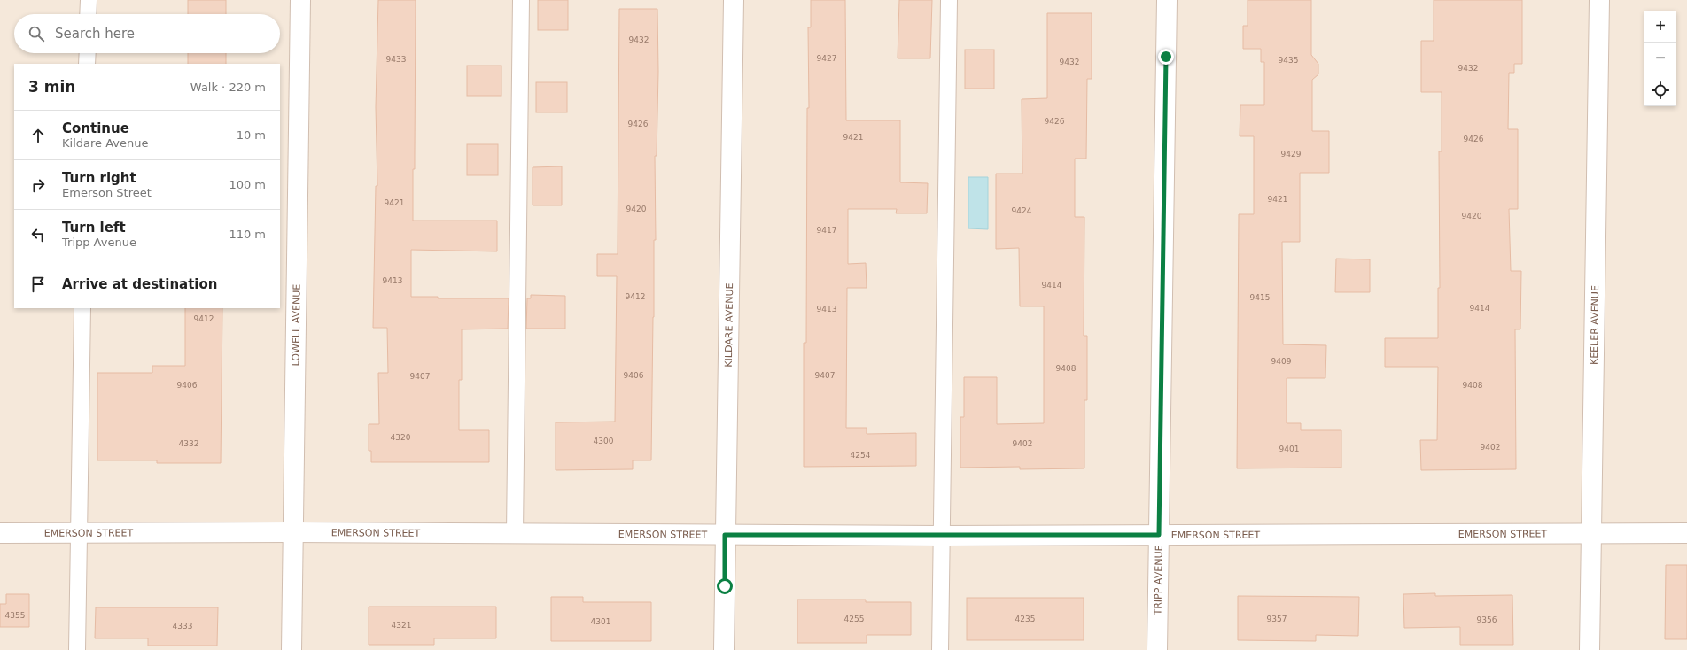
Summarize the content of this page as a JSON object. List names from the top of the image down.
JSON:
{
  "streets": {
    "street": [
      "LOWELL AVENUE",
      "KILDARE AVENUE",
      "KEELER AVENUE",
      "EMERSON STREET",
      "TRIPP AVENUE"
    ]
  },
  "crossings": [
    ["LOWELL AVENUE", "EMERSON STREET"],
    ["KILDARE AVENUE", "EMERSON STREET"],
    ["KEELER AVENUE", "EMERSON STREET"],
    ["EMERSON STREET", "TRIPP AVENUE"]
  ],
  "house_numbers": [
    "9432",
    "9427",
    "9433",
    "9435",
    "9432",
    "9432",
    "9426",
    "9426",
    "9421",
    "9426",
    "9429",
    "9421",
    "9421",
    "9420",
    "9424",
    "9420",
    "9417",
    "9413",
    "9414",
    "9412",
    "9415",
    "9414",
    "9413",
    "9412",
    "9409",
    "9408",
    "9406",
    "9407",
    "9407",
    "9406",
    "9408",
    "4320",
    "4300",
    "4332",
    "9402",
    "9402",
    "9401",
    "4254",
    "4355",
    "4255",
    "4235",
    "9357",
    "9356",
    "4301",
    "4321",
    "4333"
  ],
  "page": {
    "map_buttons": ["+", "−"],
    "search": "Search here",
    "heading": ["3 min", "Walk · 220 m"],
    "list": [
      ["Continue", "Kildare Avenue", "10 m"],
      ["Turn right", "Emerson Street", "100 m"],
      ["Turn left", "Tripp Avenue", "110 m"],
      "Arrive at destination"
    ]
  }
}
